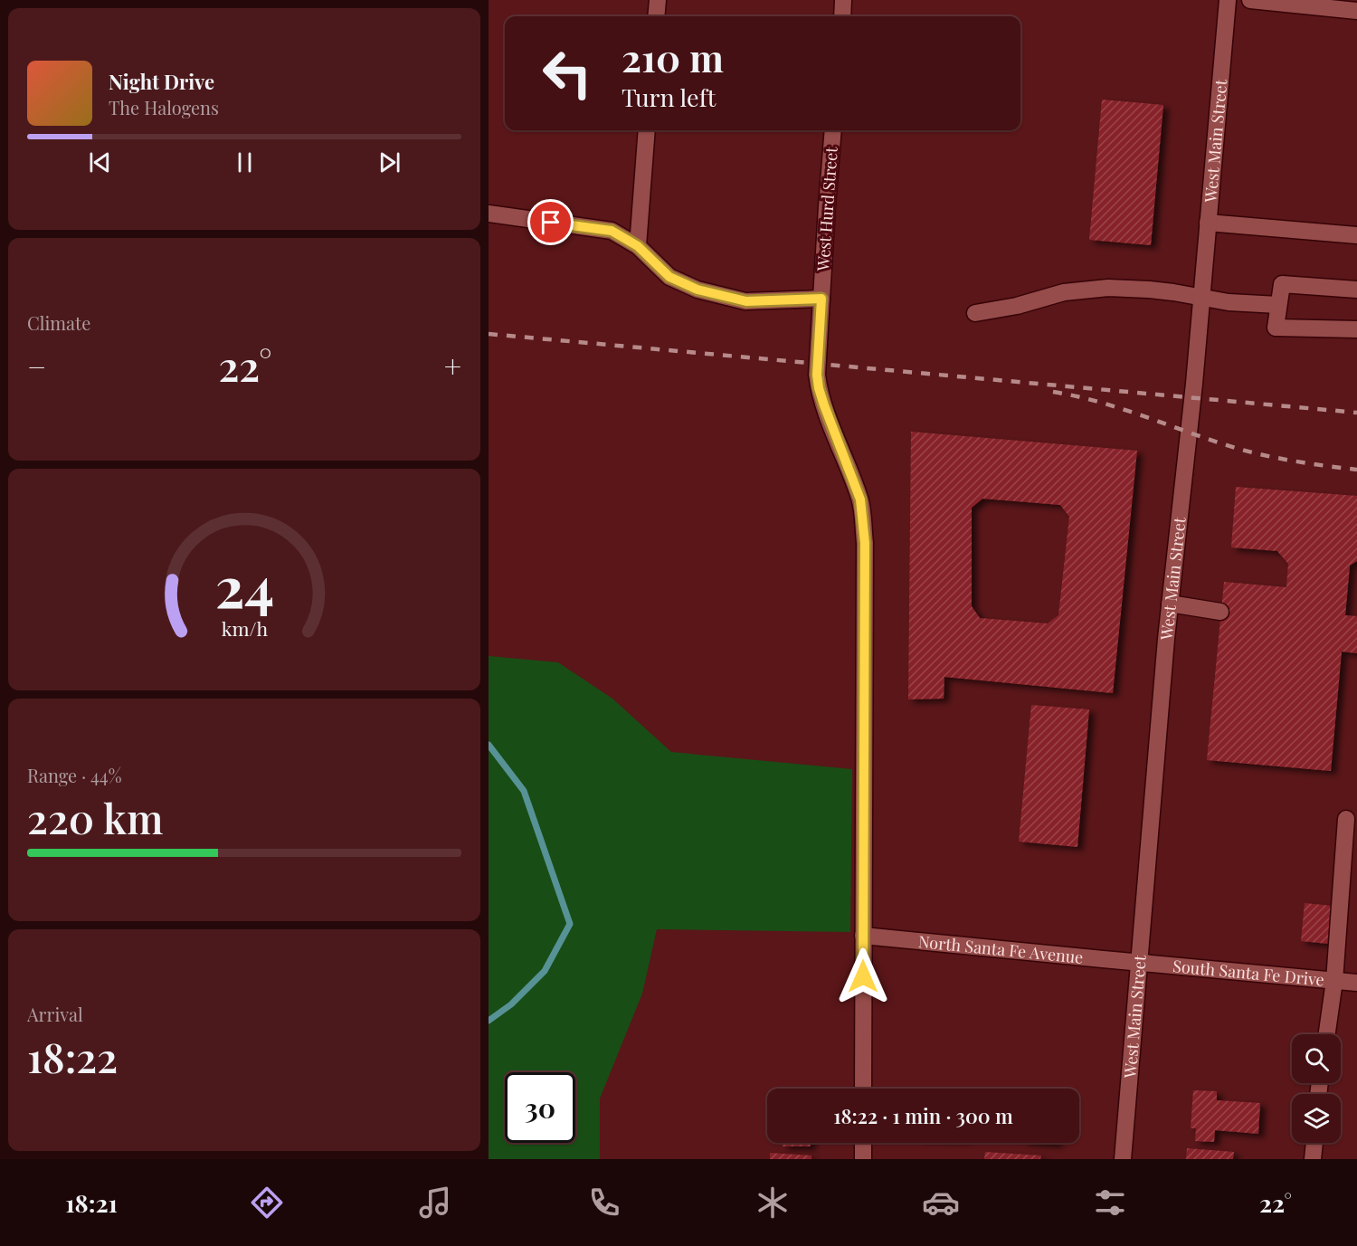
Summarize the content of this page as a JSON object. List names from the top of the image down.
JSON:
{
  "streets": {
    "street": [
      "West Main Street",
      "West Hurd Street",
      "North Santa Fe Avenue",
      "South Santa Fe Drive"
    ]
  },
  "crossings": [
    ["West Main Street", "North Santa Fe Avenue"],
    ["West Main Street", "South Santa Fe Drive"],
    ["West Hurd Street", "North Santa Fe Avenue"],
    ["North Santa Fe Avenue", "South Santa Fe Drive"]
  ],
  "page": {
    "turn": ["210 m", "Turn left"],
    "song": ["Night Drive", "The Halogens"],
    "tile": [
      "Climate",
      ["Range · 44%", "220 km"],
      ["Arrival", "18:22"]
    ],
    "heat": ["−", "22°", "+"],
    "limit": "30",
    "trip": "18:22 · 1 min · 300 m",
    "tabs": ["18:21", "22°"],
    "gauge": ["24", "km/h"]
  }
}
